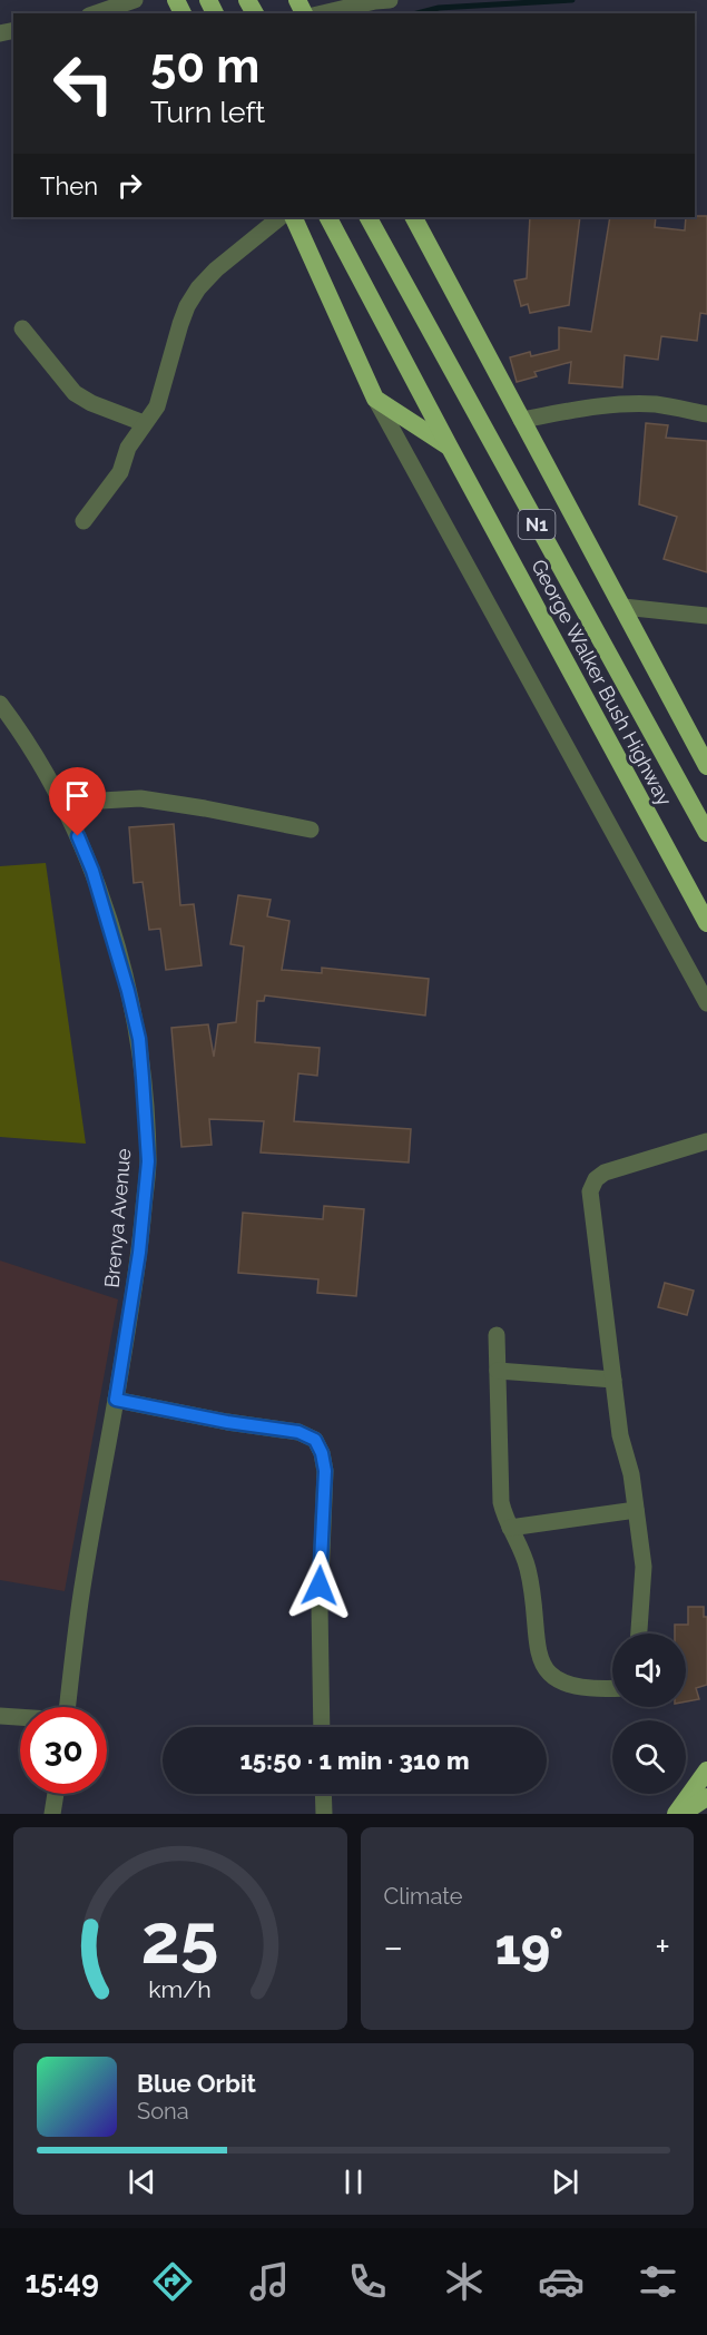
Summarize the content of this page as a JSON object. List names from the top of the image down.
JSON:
{
  "streets": {
    "highway": ["N1", "George Walker Bush Highway"],
    "street": ["Brenya Avenue"]
  },
  "page": {
    "turn": ["50 m", "Turn left"],
    "then": "Then",
    "limit": "30",
    "trip": "15:50 · 1 min · 310 m",
    "tile": "Climate",
    "heat": ["−", "19°", "+"],
    "song": ["Blue Orbit", "Sona"],
    "tabs": "15:49",
    "gauge": ["25", "km/h"]
  }
}
